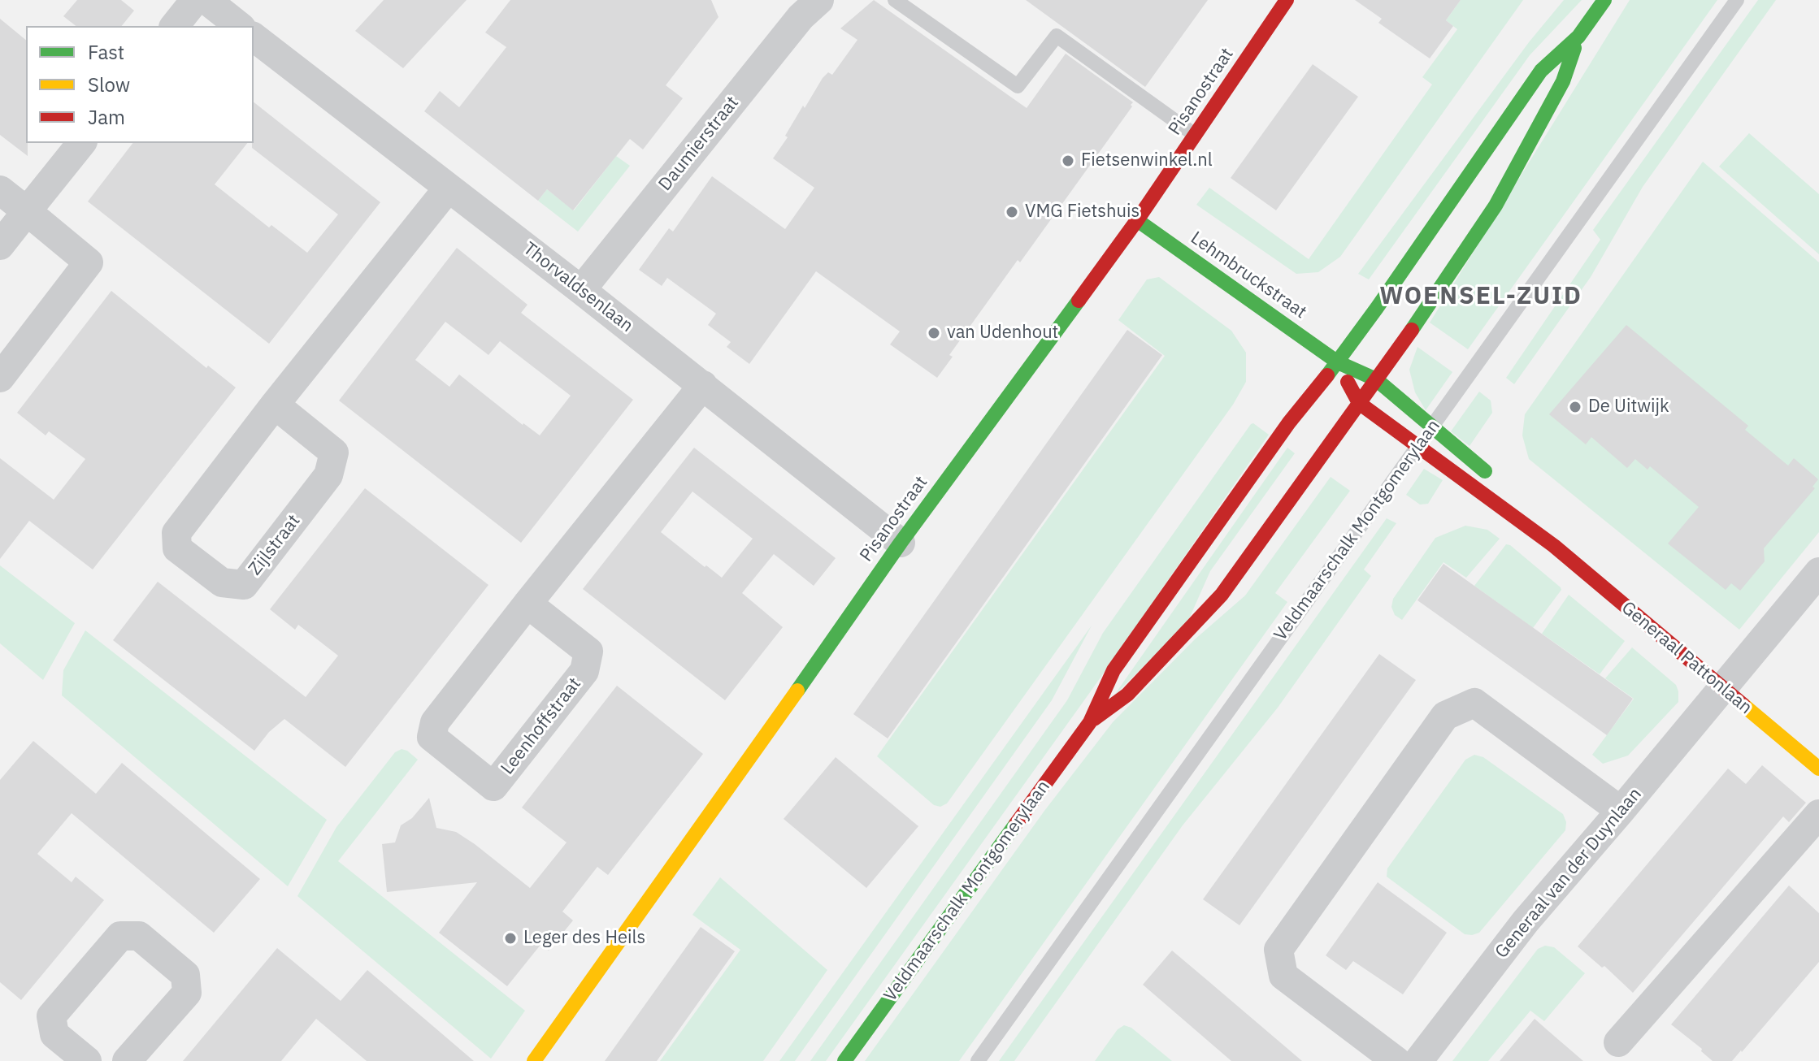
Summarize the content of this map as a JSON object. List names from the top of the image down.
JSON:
{
  "streets": {
    "street": [
      "Pisanostraat",
      "Daumierstraat",
      "Lehmbruckstraat",
      "Thorvaldsenlaan",
      "Veldmaarschalk Montgomerylaan",
      "Zijlstraat",
      "Generaal Pattonlaan",
      "Leenhoffstraat",
      "Generaal van der Duynlaan"
    ]
  },
  "crossings": [
    ["Pisanostraat", "Lehmbruckstraat"],
    ["Pisanostraat", "Thorvaldsenlaan"],
    ["Daumierstraat", "Thorvaldsenlaan"],
    ["Lehmbruckstraat", "Veldmaarschalk Montgomerylaan"],
    ["Lehmbruckstraat", "Generaal Pattonlaan"],
    ["Thorvaldsenlaan", "Zijlstraat"],
    ["Thorvaldsenlaan", "Leenhoffstraat"],
    ["Veldmaarschalk Montgomerylaan", "Generaal Pattonlaan"],
    ["Generaal Pattonlaan", "Generaal van der Duynlaan"]
  ],
  "districts": ["WOENSEL-ZUID"],
  "places": [
    "Fietsenwinkel.nl",
    "VMG Fietshuis",
    "van Udenhout",
    "De Uitwijk",
    "Leger des Heils"
  ],
  "legend": ["Fast", "Slow", "Jam"]
}
